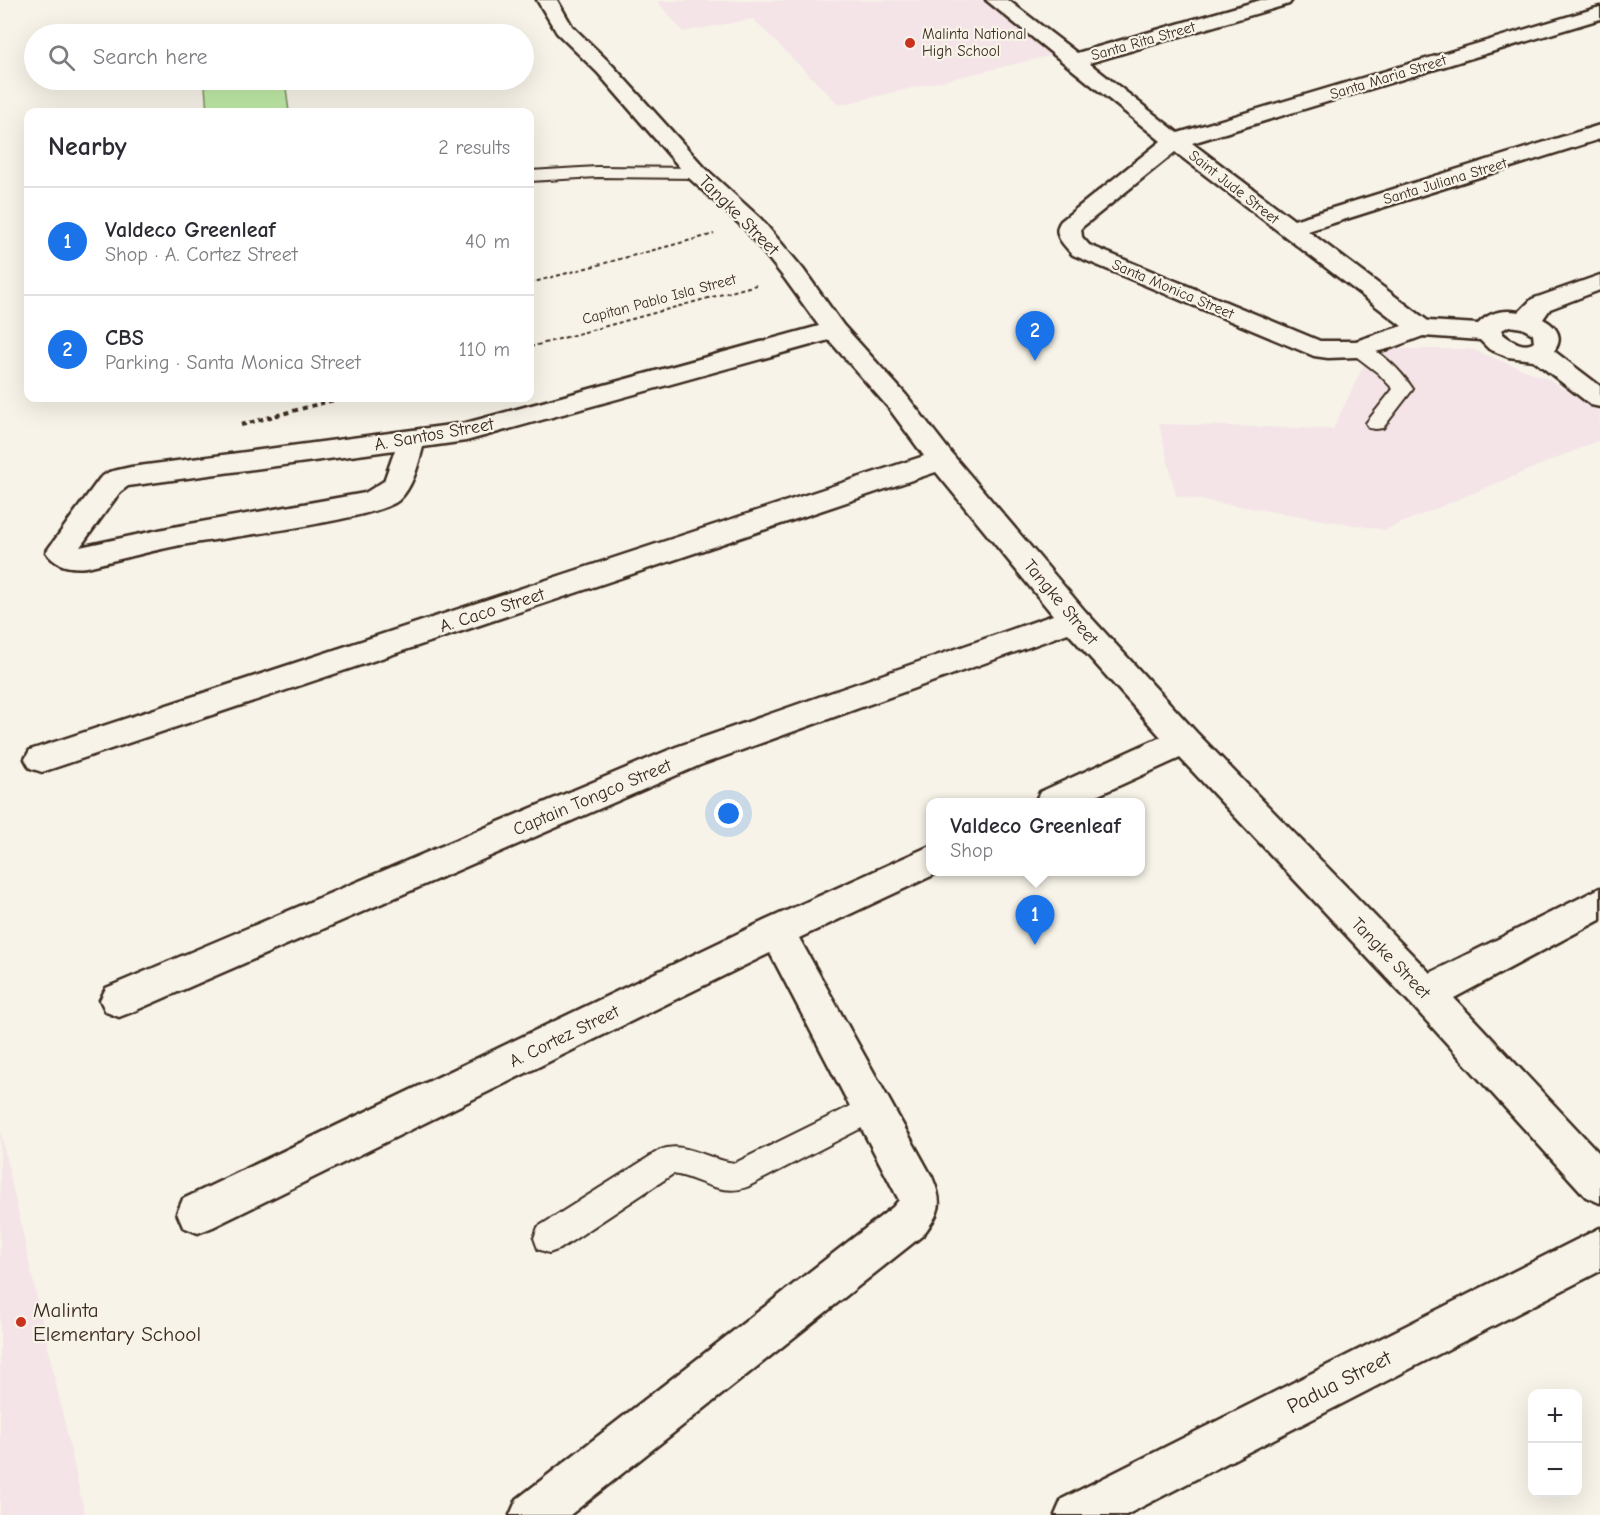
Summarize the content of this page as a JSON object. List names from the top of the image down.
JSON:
{
  "streets": {
    "street": [
      "Santa Rita Street",
      "Santa Maria Street",
      "Santa Juliana Street",
      "Saint Jude Street",
      "Tangke Street",
      "Santa Monica Street",
      "A. Santos Street",
      "A. Caco Street",
      "Captain Tongco Street",
      "A. Cortez Street",
      "Padua Street"
    ],
    "path": ["Capitan Pablo Isla Street"]
  },
  "crossings": [
    ["Santa Rita Street", "Saint Jude Street"],
    ["Santa Maria Street", "Saint Jude Street"],
    ["Santa Maria Street", "Santa Monica Street"],
    ["Santa Juliana Street", "Saint Jude Street"],
    ["Saint Jude Street", "Santa Monica Street"],
    ["Tangke Street", "Capitan Pablo Isla Street"],
    ["Tangke Street", "A. Santos Street"],
    ["Tangke Street", "A. Caco Street"],
    ["Tangke Street", "Captain Tongco Street"]
  ],
  "places": ["Malinta National High School", "Malinta Elementary School"],
  "page": {
    "search": "Search here",
    "heading": ["Nearby", "2 results"],
    "list": [
      {
        "mark": "1",
        "name": "Valdeco Greenleaf",
        "note": "Shop · A. Cortez Street",
        "value": "40 m"
      },
      {
        "mark": "2",
        "name": "CBS",
        "note": "Parking · Santa Monica Street",
        "value": "110 m"
      }
    ],
    "pins": ["2", "1"],
    "popup": ["Valdeco Greenleaf", "Shop"],
    "map_buttons": ["+", "−"]
  }
}
